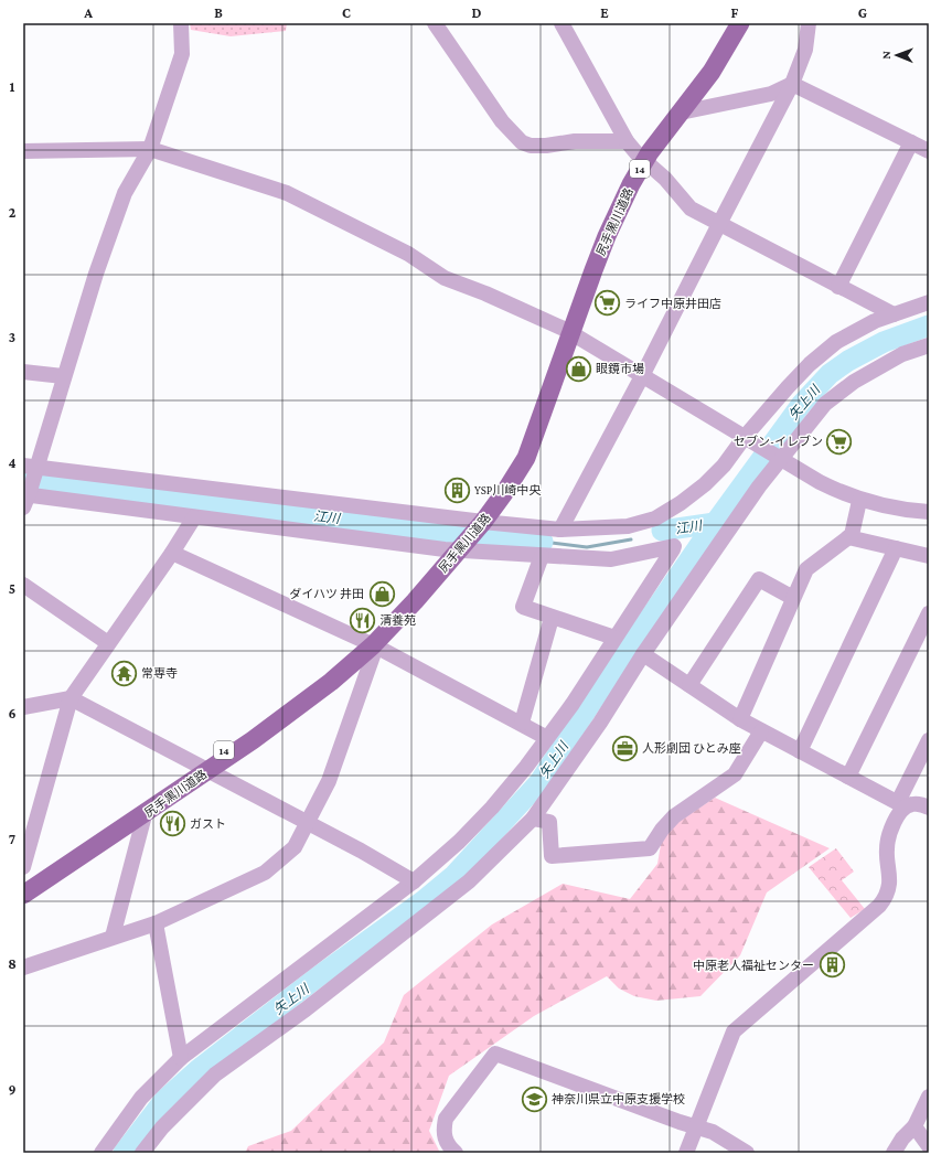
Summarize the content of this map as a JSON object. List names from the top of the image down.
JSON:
{
  "streets": {
    "main road": ["14", "尻手黒川道路"]
  },
  "water": ["矢上川", "江川"],
  "places": {
    "supermarket": ["ライフ中原井田店", "セブン-イレブン"],
    "shop": ["眼鏡市場", "ダイハツ 井田"],
    "building": ["YSP川崎中央", "中原老人福祉センター"],
    "restaurant": ["清養苑", "ガスト"],
    "temple": ["常専寺"],
    "office": ["人形劇団 ひとみ座"],
    "school or university": ["神奈川県立中原支援学校"]
  },
  "north": "left",
  "grid": {
    "columns": [
      "A",
      "B",
      "C",
      "D",
      "E",
      "F",
      "G"
    ],
    "rows": [
      "1",
      "2",
      "3",
      "4",
      "5",
      "6",
      "7",
      "8",
      "9"
    ]
  }
}
